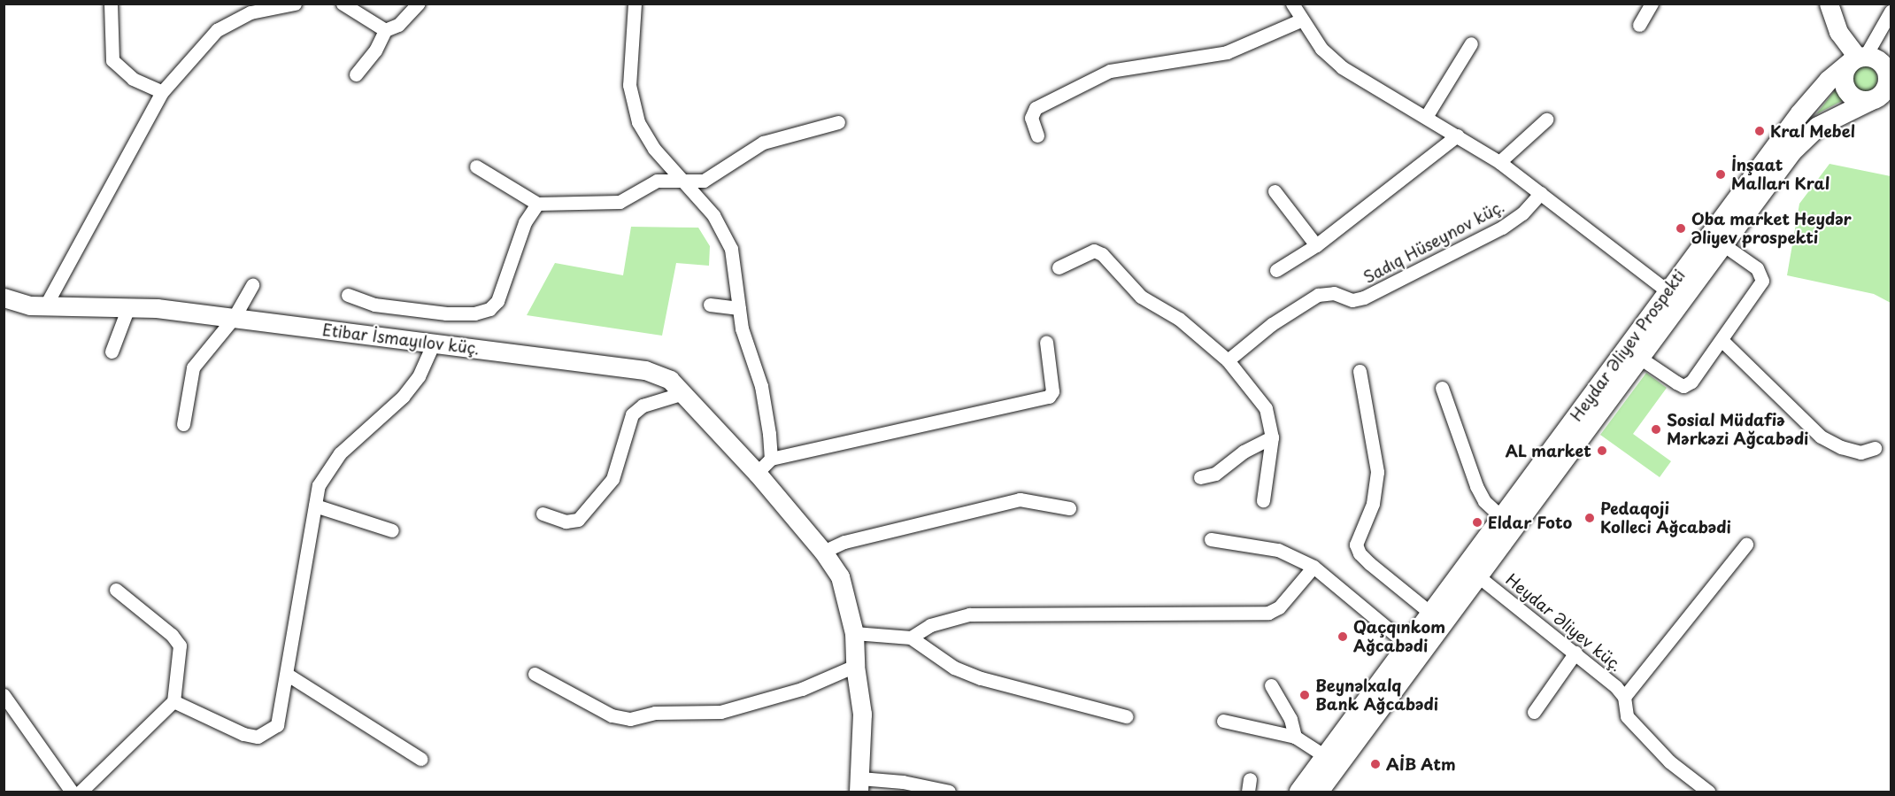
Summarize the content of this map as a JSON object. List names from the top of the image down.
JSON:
{
  "streets": {
    "main road": ["Heydar Əliyev Prospekti"],
    "street": ["Sadıq Hüseynov küç.", "Etibar İsmayılov küç.", "Heydar Əliyev küç."]
  },
  "places": [
    "Kral Mebel",
    "İnşaat Malları Kral",
    "Oba market Heydər Əliyev prospekti",
    "Sosial Müdafiə Mərkəzi Ağcabədi",
    "AL market",
    "Pedaqoji Kolleci Ağcabədi",
    "Eldar Foto",
    "Qaçqınkom Ağcabədi",
    "Beynəlxalq Bank Ağcabədi",
    "AİB Atm"
  ]
}
